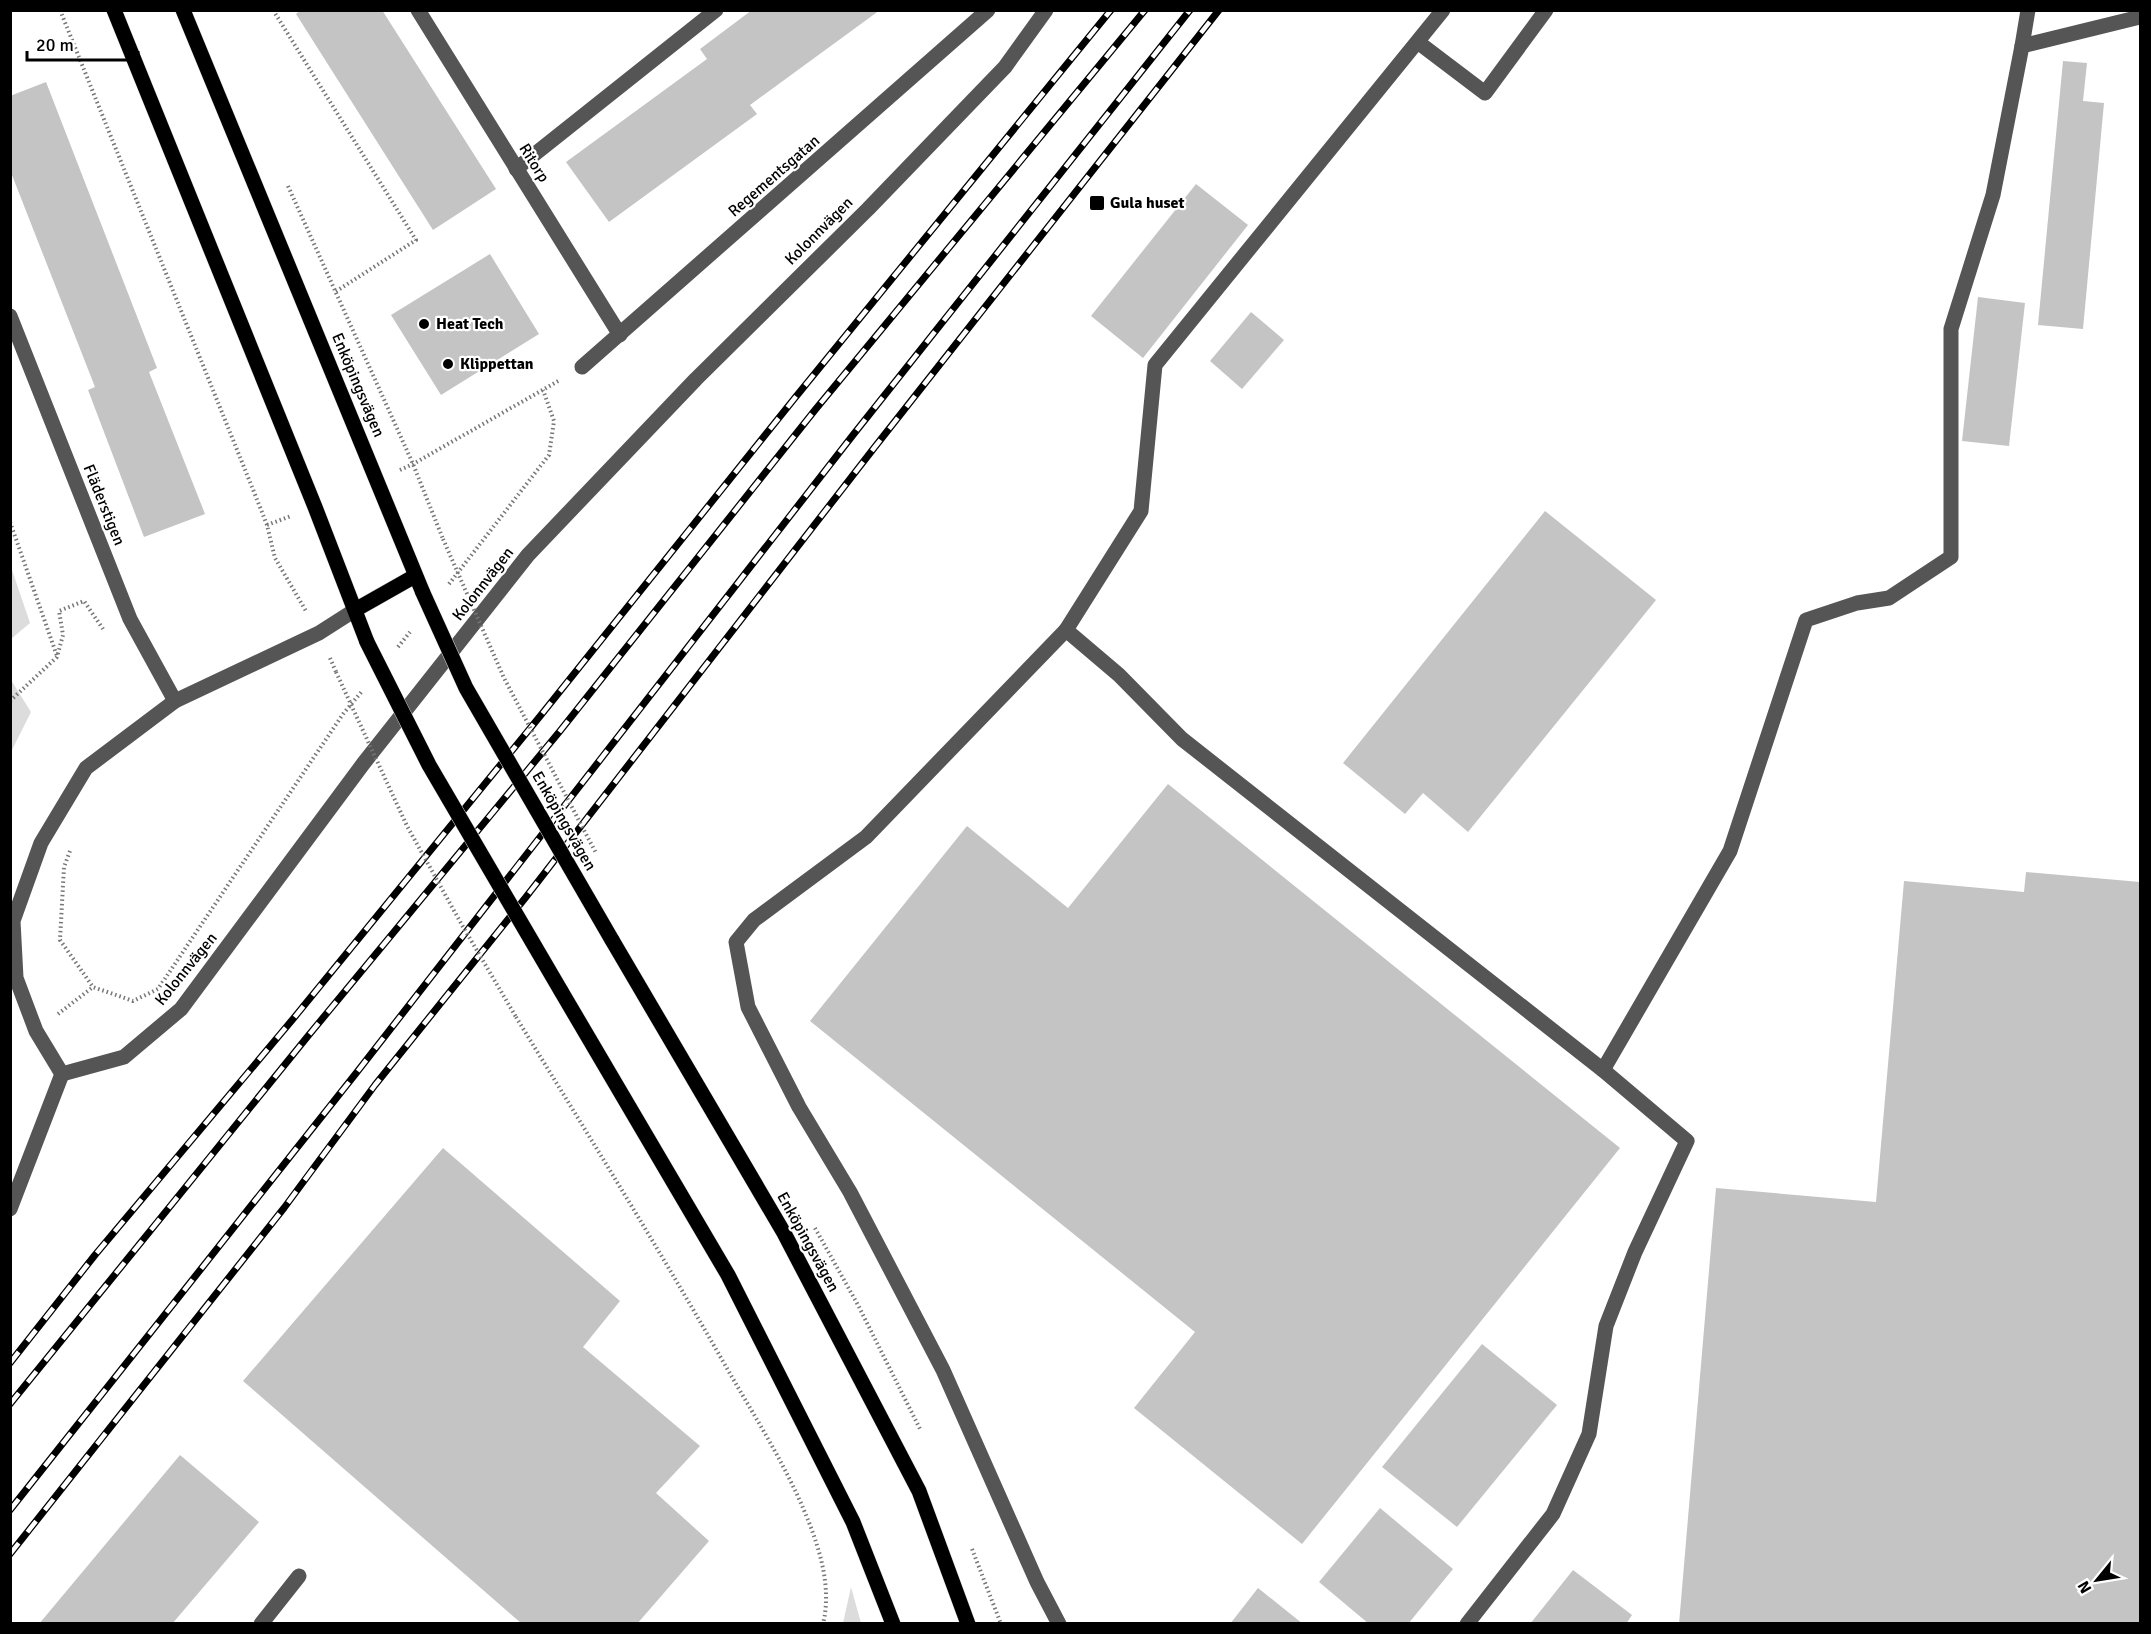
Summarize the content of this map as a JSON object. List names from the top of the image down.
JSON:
{
  "streets": {
    "main road": ["Enköpingsvägen"],
    "street": [
      "Ritorp",
      "Regementsgatan",
      "Kolonnvägen",
      "Fläderstigen"
    ]
  },
  "crossings": [
    ["Ritorp", "Regementsgatan"]
  ],
  "places": {
    "transit": ["Gula huset"],
    "other": ["Heat Tech", "Klippettan"]
  },
  "scale_bar": "20 m",
  "north": "bottom left"
}
